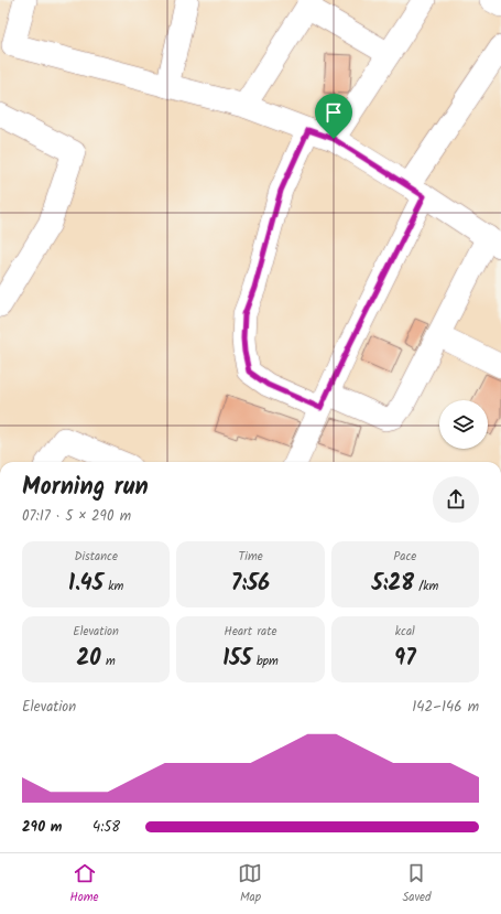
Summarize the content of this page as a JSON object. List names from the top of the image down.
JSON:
{
  "page": {
    "heading": ["Morning run", "07:17 · 5 × 290 m"],
    "stats": [
      ["Distance", "1.45 km"],
      ["Time", "7:56"],
      ["Pace", "5:28 /km"],
      ["Elevation", "20 m"],
      ["Heart rate", "155 bpm"],
      ["kcal", "97"]
    ],
    "chart": ["Elevation", "142–146 m"],
    "list": [
      {
        "name": "290 m",
        "note": "4:58"
      }
    ],
    "tabs": ["Home", "Map", "Saved"]
  }
}
